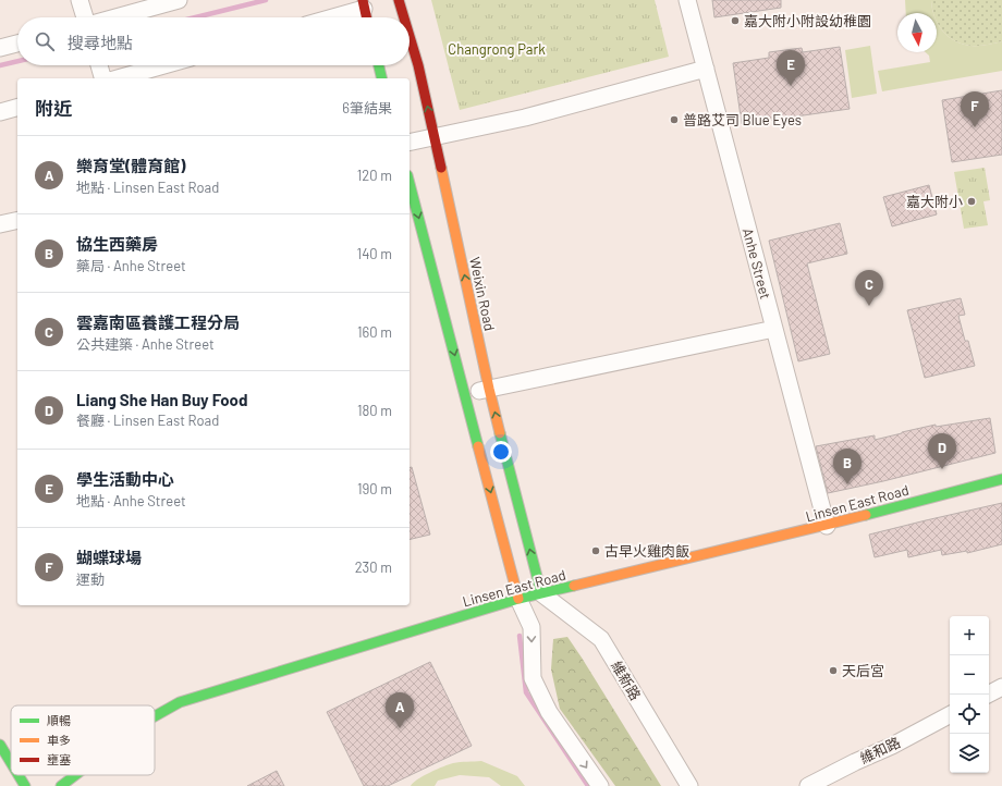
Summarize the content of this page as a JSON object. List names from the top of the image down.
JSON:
{
  "streets": {
    "street": [
      "Anhe Street",
      "Weixin Road",
      "Linsen East Road",
      "維新路",
      "維和路"
    ]
  },
  "crossings": [
    ["Anhe Street", "Linsen East Road"],
    ["Weixin Road", "Linsen East Road"],
    ["Weixin Road", "維新路"],
    ["Linsen East Road", "維新路"]
  ],
  "parks": ["Changrong Park"],
  "places": [
    "嘉大附小附設幼稚園",
    "普路艾司 Blue Eyes",
    "嘉大附小",
    "古早火雞肉飯",
    "天后宮"
  ],
  "legend": ["順暢", "車多", "壅塞"],
  "north": "bottom",
  "page": {
    "search": "搜尋地點",
    "pins": [
      "E",
      "F",
      "C",
      "D",
      "B",
      "A"
    ],
    "heading": ["附近", "6筆結果"],
    "list": [
      {
        "mark": "A",
        "name": "樂育堂(體育館)",
        "note": "地點 · Linsen East Road",
        "value": "120 m"
      },
      {
        "mark": "B",
        "name": "協生西藥房",
        "note": "藥局 · Anhe Street",
        "value": "140 m"
      },
      {
        "mark": "C",
        "name": "雲嘉南區養護工程分局",
        "note": "公共建築 · Anhe Street",
        "value": "160 m"
      },
      {
        "mark": "D",
        "name": "Liang She Han Buy Food",
        "note": "餐廳 · Linsen East Road",
        "value": "180 m"
      },
      {
        "mark": "E",
        "name": "學生活動中心",
        "note": "地點 · Anhe Street",
        "value": "190 m"
      },
      {
        "mark": "F",
        "name": "蝴蝶球場",
        "note": "運動",
        "value": "230 m"
      }
    ],
    "map_buttons": ["+", "−"]
  }
}
